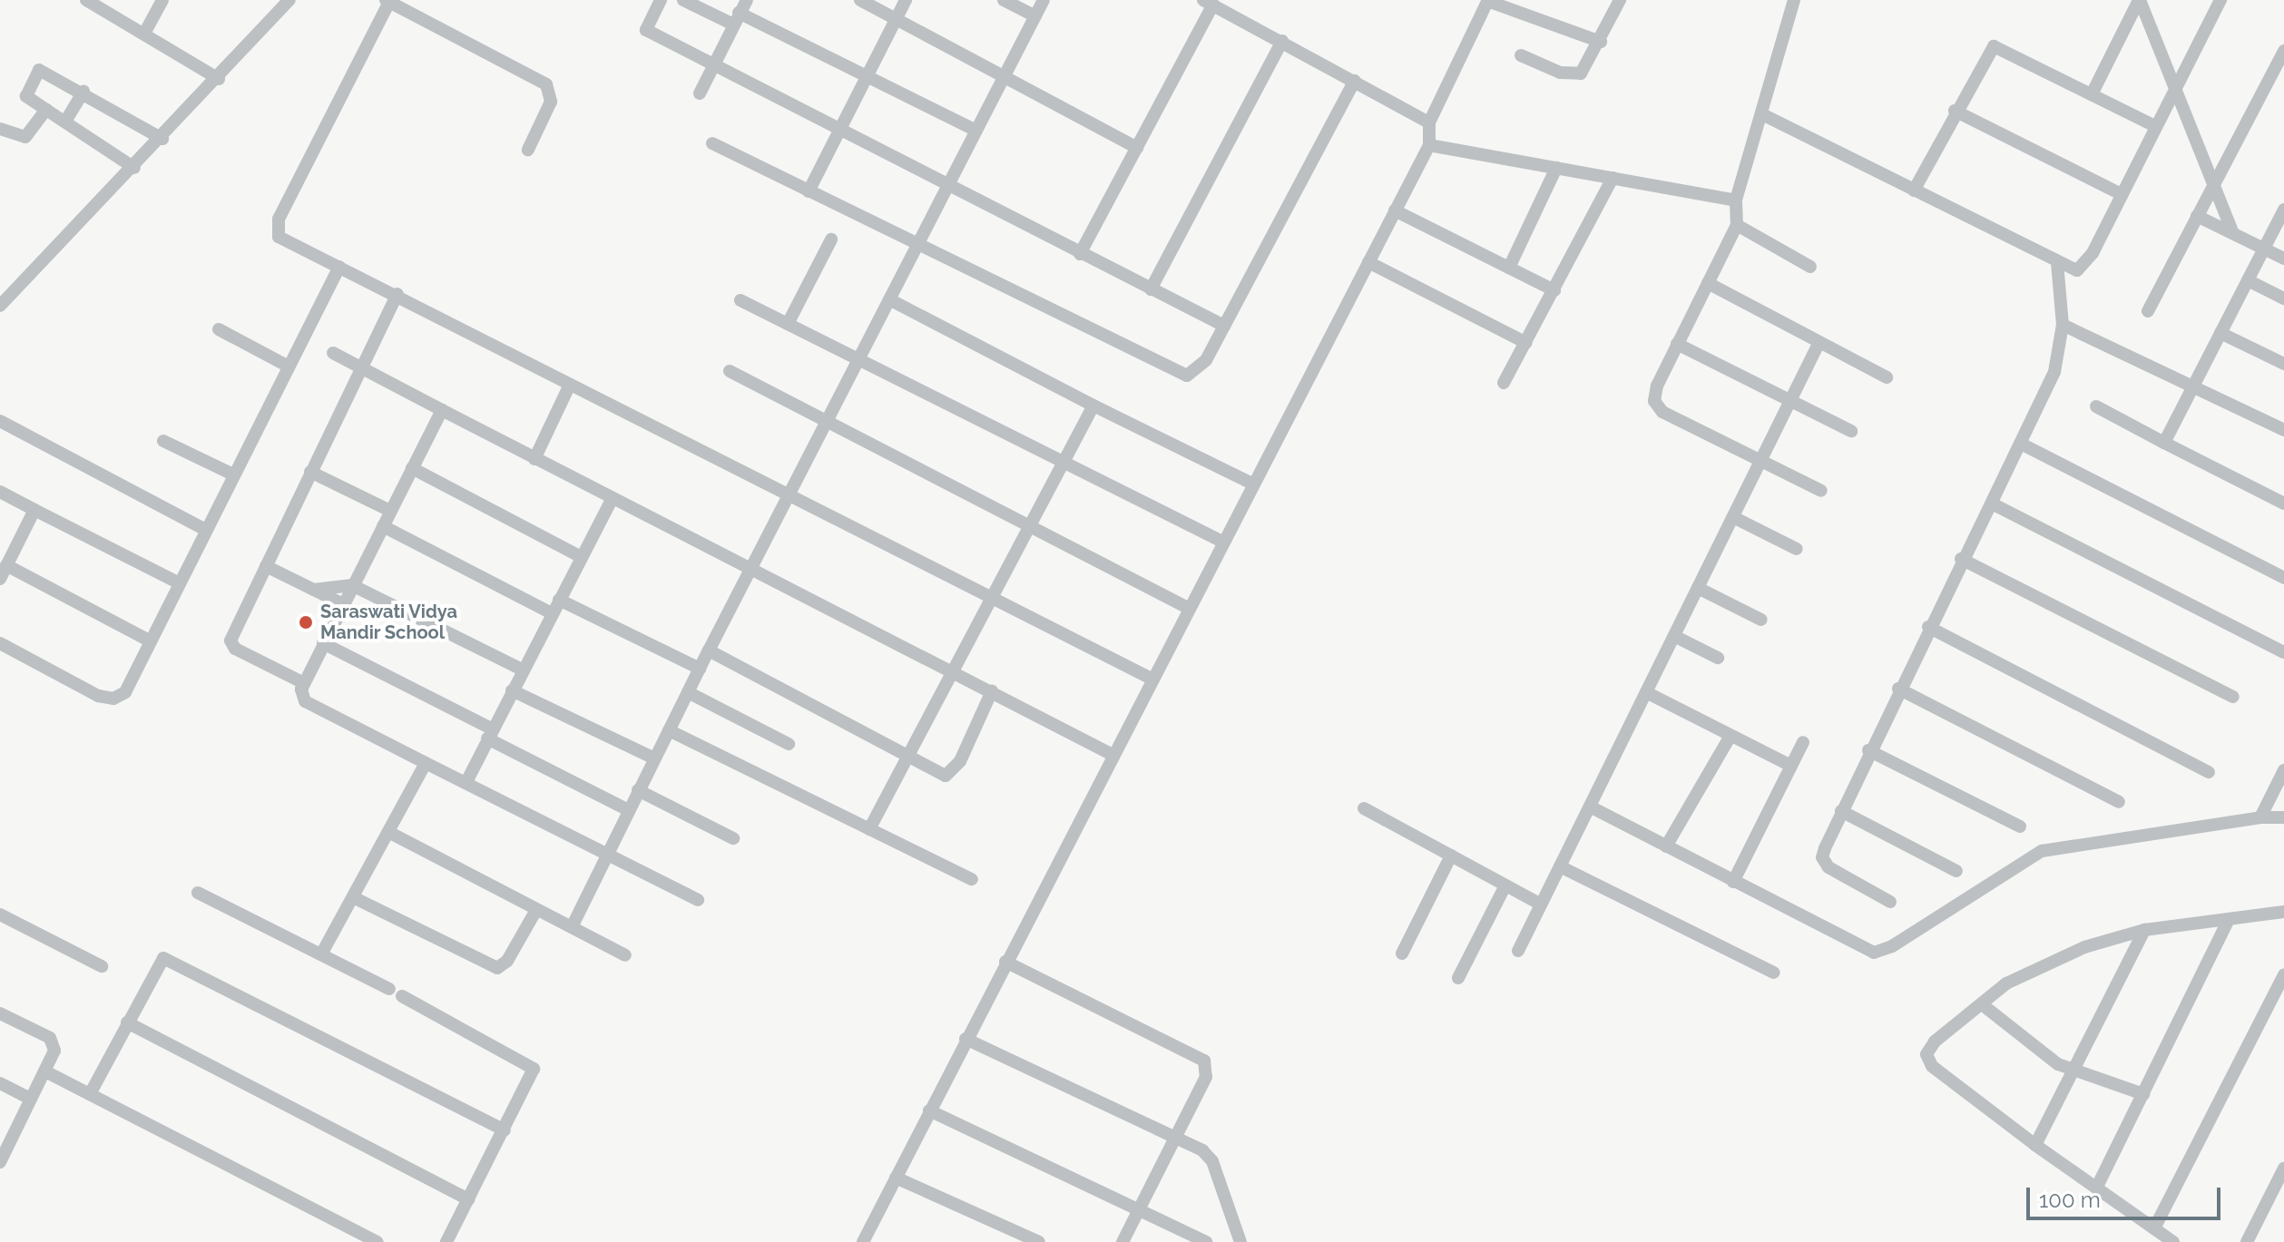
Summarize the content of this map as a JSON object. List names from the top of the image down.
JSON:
{
  "places": ["Saraswati Vidya Mandir School"],
  "scale_bar": "100 m"
}
